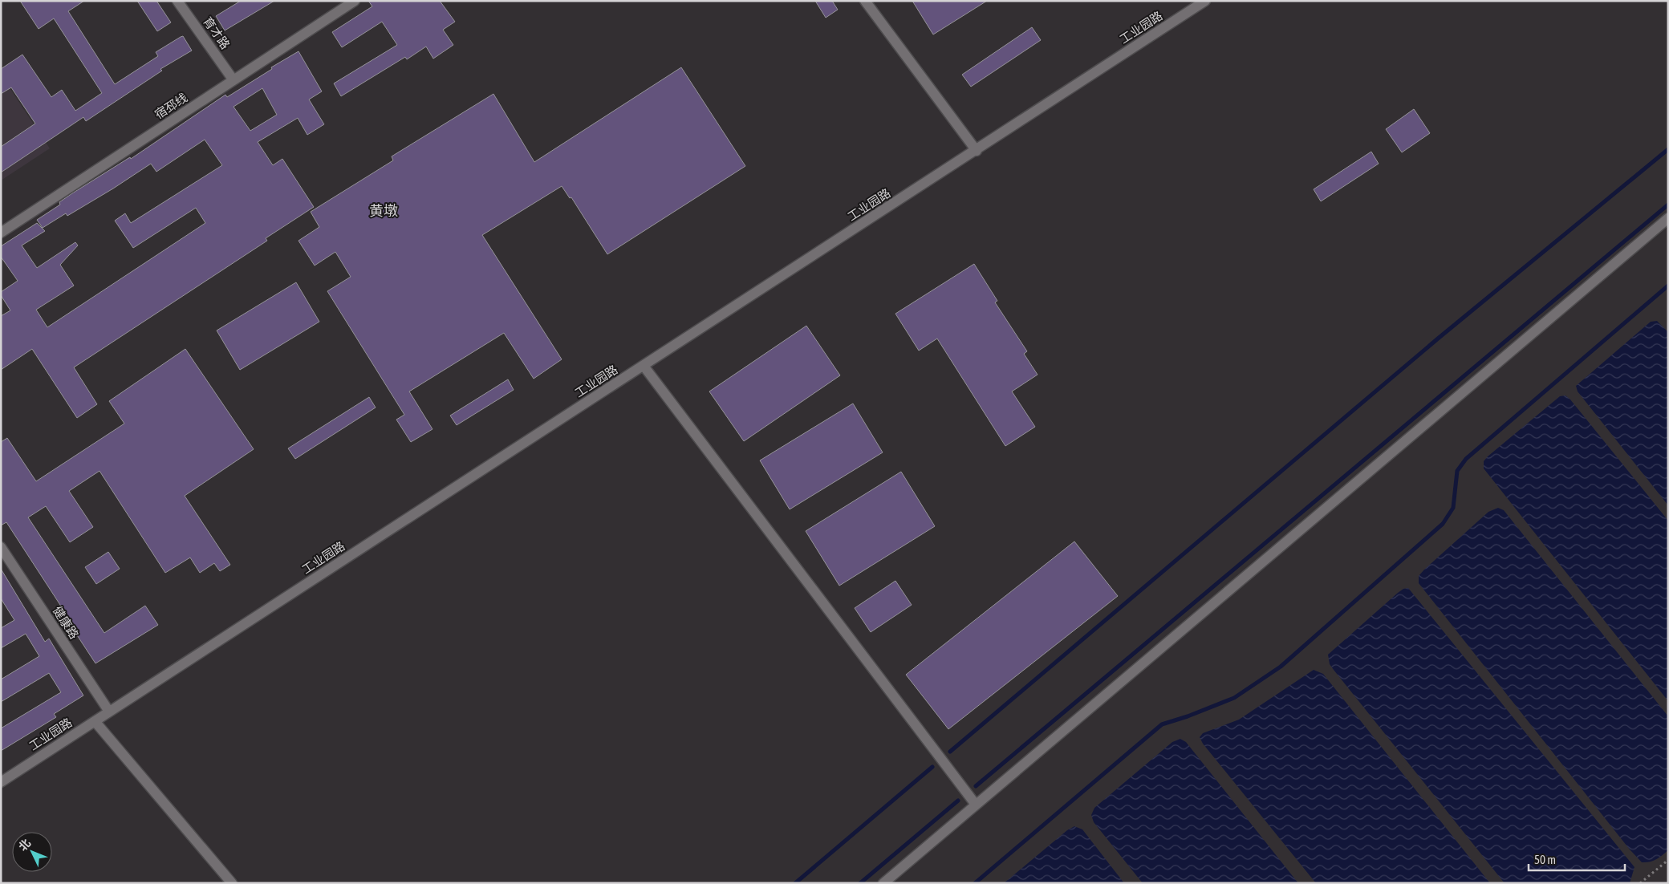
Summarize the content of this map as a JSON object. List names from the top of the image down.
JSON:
{
  "streets": {
    "street": [
      "工业园路",
      "育才路",
      "宿邳线",
      "健康路"
    ]
  },
  "crossings": [
    ["工业园路", "健康路"],
    ["育才路", "宿邳线"]
  ],
  "districts": ["黄墩"],
  "scale_bar": "50 m",
  "north": "top left"
}
